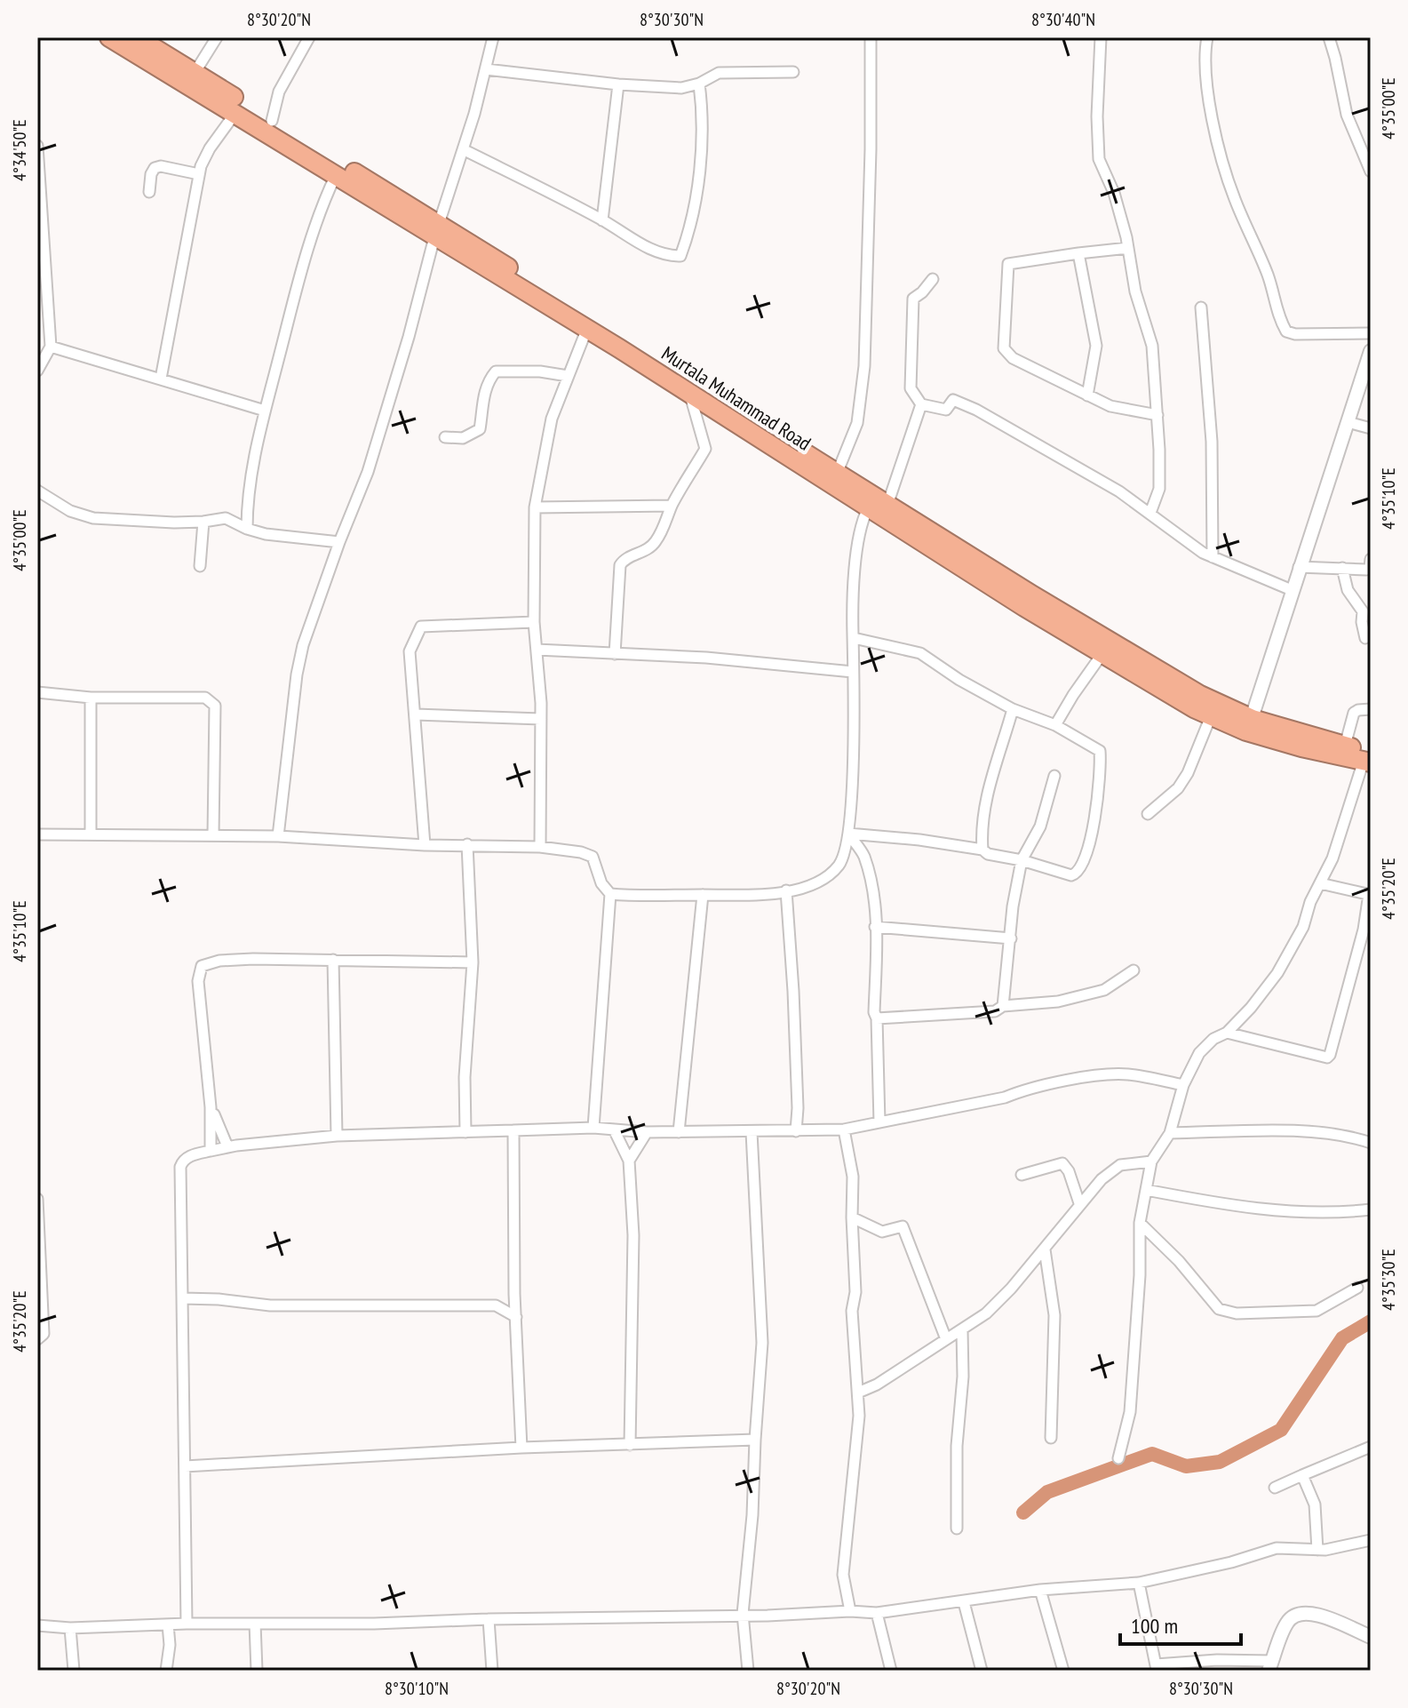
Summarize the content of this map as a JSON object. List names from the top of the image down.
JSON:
{
  "streets": {
    "highway": ["Murtala Muhammad Road"]
  },
  "scale_bar": "100 m",
  "coordinates": [
    "8°30'20\"N",
    "8°30'30\"N",
    "8°30'40\"N",
    "4°35'00\"E",
    "4°34'50\"E",
    "4°35'10\"E",
    "4°35'20\"E",
    "4°35'30\"E",
    "8°30'10\"N"
  ]
}
